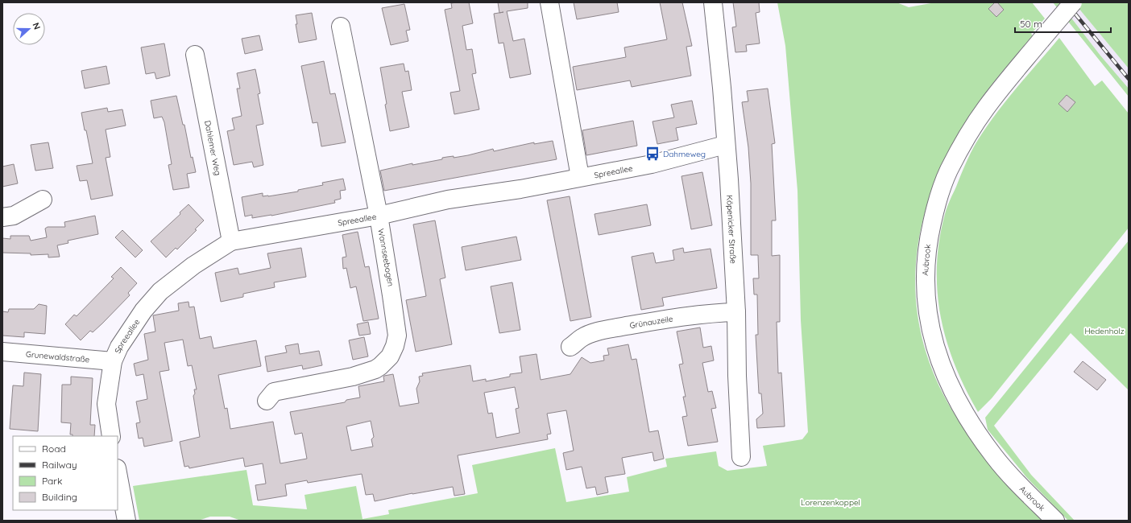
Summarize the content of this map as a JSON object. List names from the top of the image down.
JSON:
{
  "streets": {
    "street": [
      "Dahlemer Weg",
      "Spreeallee",
      "Köpenicker Straße",
      "Wannseebogen",
      "Aubrook",
      "Grünauzeile",
      "Grunewaldstraße"
    ]
  },
  "crossings": [
    ["Dahlemer Weg", "Spreeallee"],
    ["Spreeallee", "Köpenicker Straße"],
    ["Spreeallee", "Wannseebogen"],
    ["Spreeallee", "Grunewaldstraße"],
    ["Köpenicker Straße", "Grünauzeile"]
  ],
  "parks": ["Hedenholz", "Lorenzenkoppel"],
  "places": {
    "bus stop": ["Dahmeweg"]
  },
  "legend": [
    "Road",
    "Railway",
    "Park",
    "Building"
  ],
  "scale_bar": "50 m",
  "north": "right"
}
